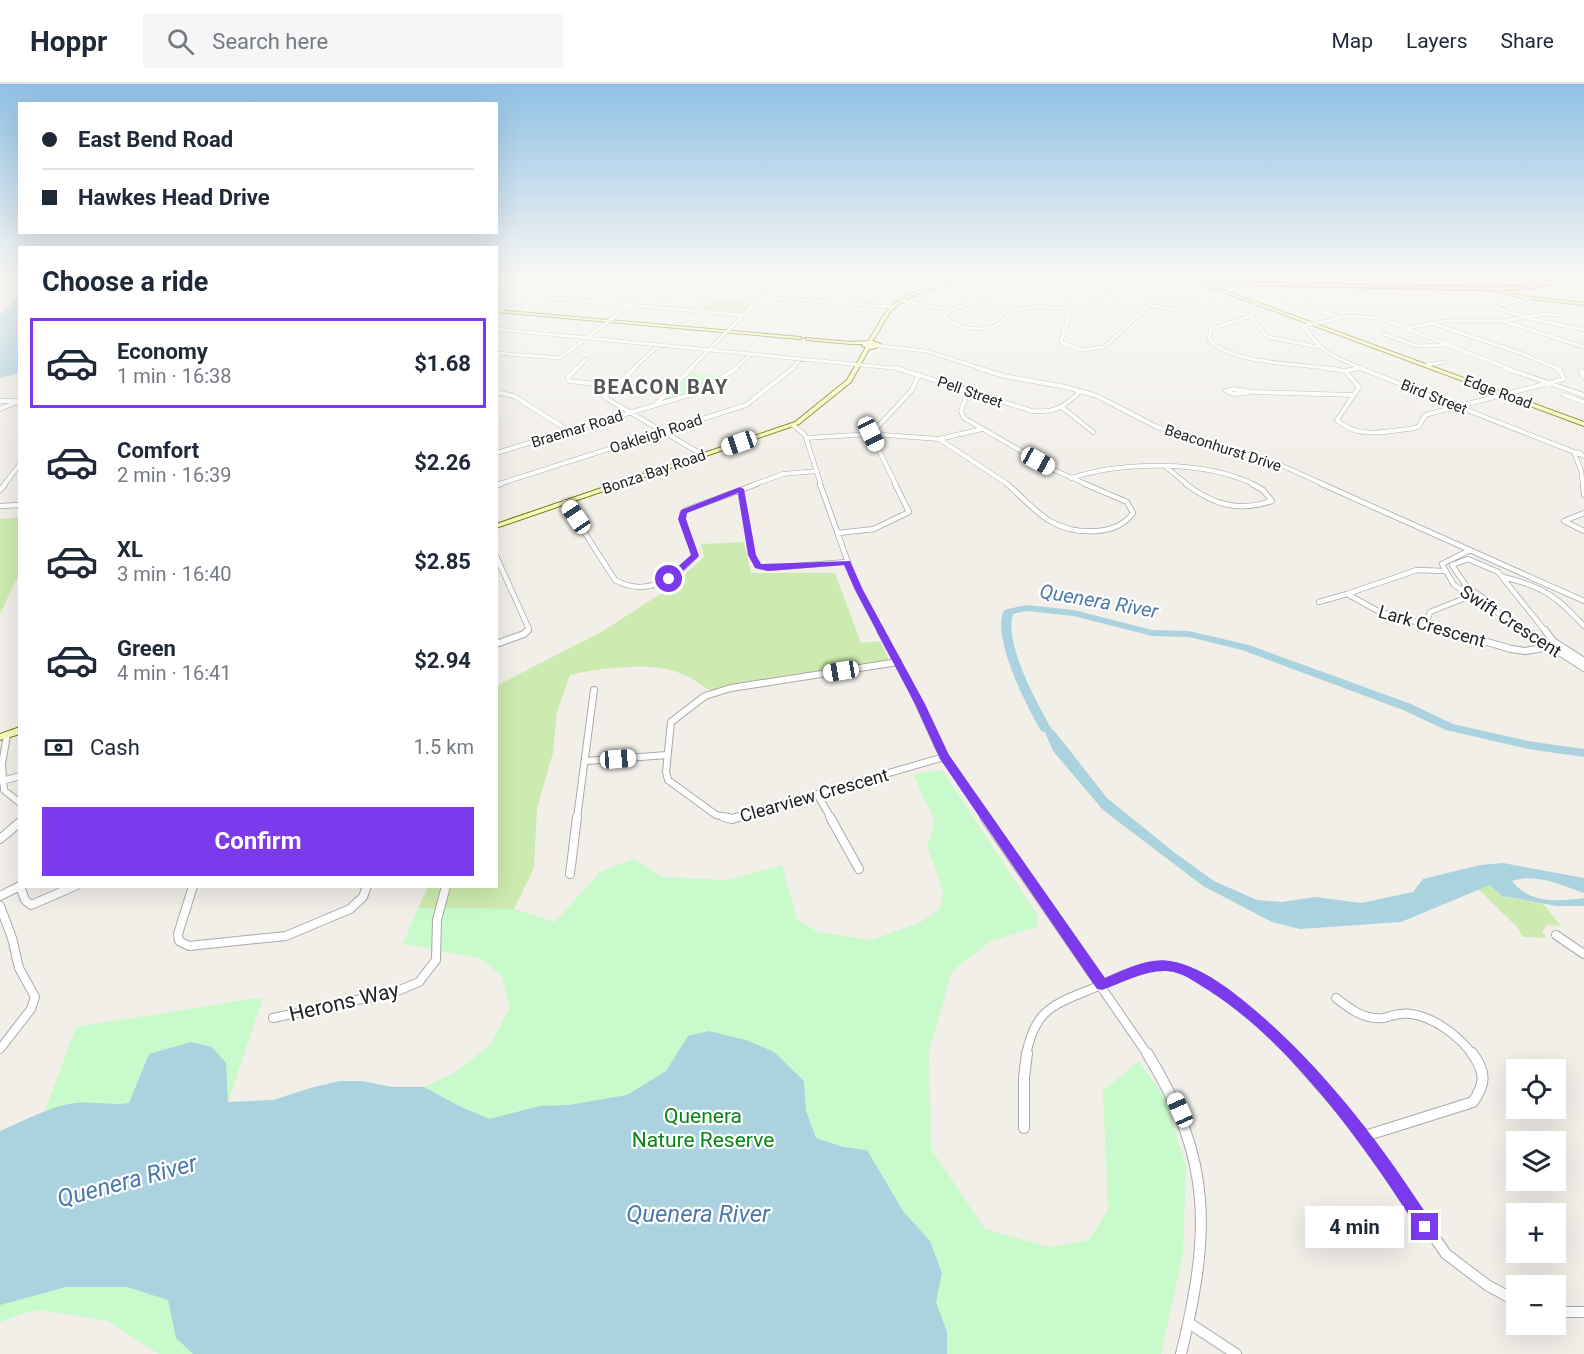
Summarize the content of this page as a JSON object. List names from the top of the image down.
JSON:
{
  "streets": {
    "street": [
      "Pell Street",
      "Edge Road",
      "Bird Street",
      "Braemar Road",
      "Oakleigh Road",
      "Beaconhurst Drive",
      "Bonza Bay Road",
      "Swift Crescent",
      "Lark Crescent",
      "Clearview Crescent",
      "Herons Way"
    ]
  },
  "crossings": [
    ["Pell Street", "Braemar Road"],
    ["Pell Street", "Oakleigh Road"],
    ["Pell Street", "Bonza Bay Road"],
    ["Beaconhurst Drive", "Bonza Bay Road"],
    ["Beaconhurst Drive", "Swift Crescent"],
    ["Swift Crescent", "Lark Crescent"]
  ],
  "districts": ["BEACON BAY"],
  "water": ["Quenera River"],
  "parks": ["Quenera Nature Reserve"],
  "page": {
    "header": "Hoppr",
    "search": "Search here",
    "nav": ["Map", "Layers", "Share"],
    "banner": ["East Bend Road", "Hawkes Head Drive"],
    "heading": "Choose a ride",
    "list": [
      {
        "name": "Economy",
        "note": "1 min · 16:38",
        "value": "$1.68"
      },
      {
        "name": "Comfort",
        "note": "2 min · 16:39",
        "value": "$2.26"
      },
      {
        "name": "XL",
        "note": "3 min · 16:40",
        "value": "$2.85"
      },
      {
        "name": "Green",
        "note": "4 min · 16:41",
        "value": "$2.94"
      }
    ],
    "pay": ["Cash", "1.5 km"],
    "buttons": "Confirm",
    "map_buttons": ["+", "−"],
    "bubble": "4 min"
  }
}
